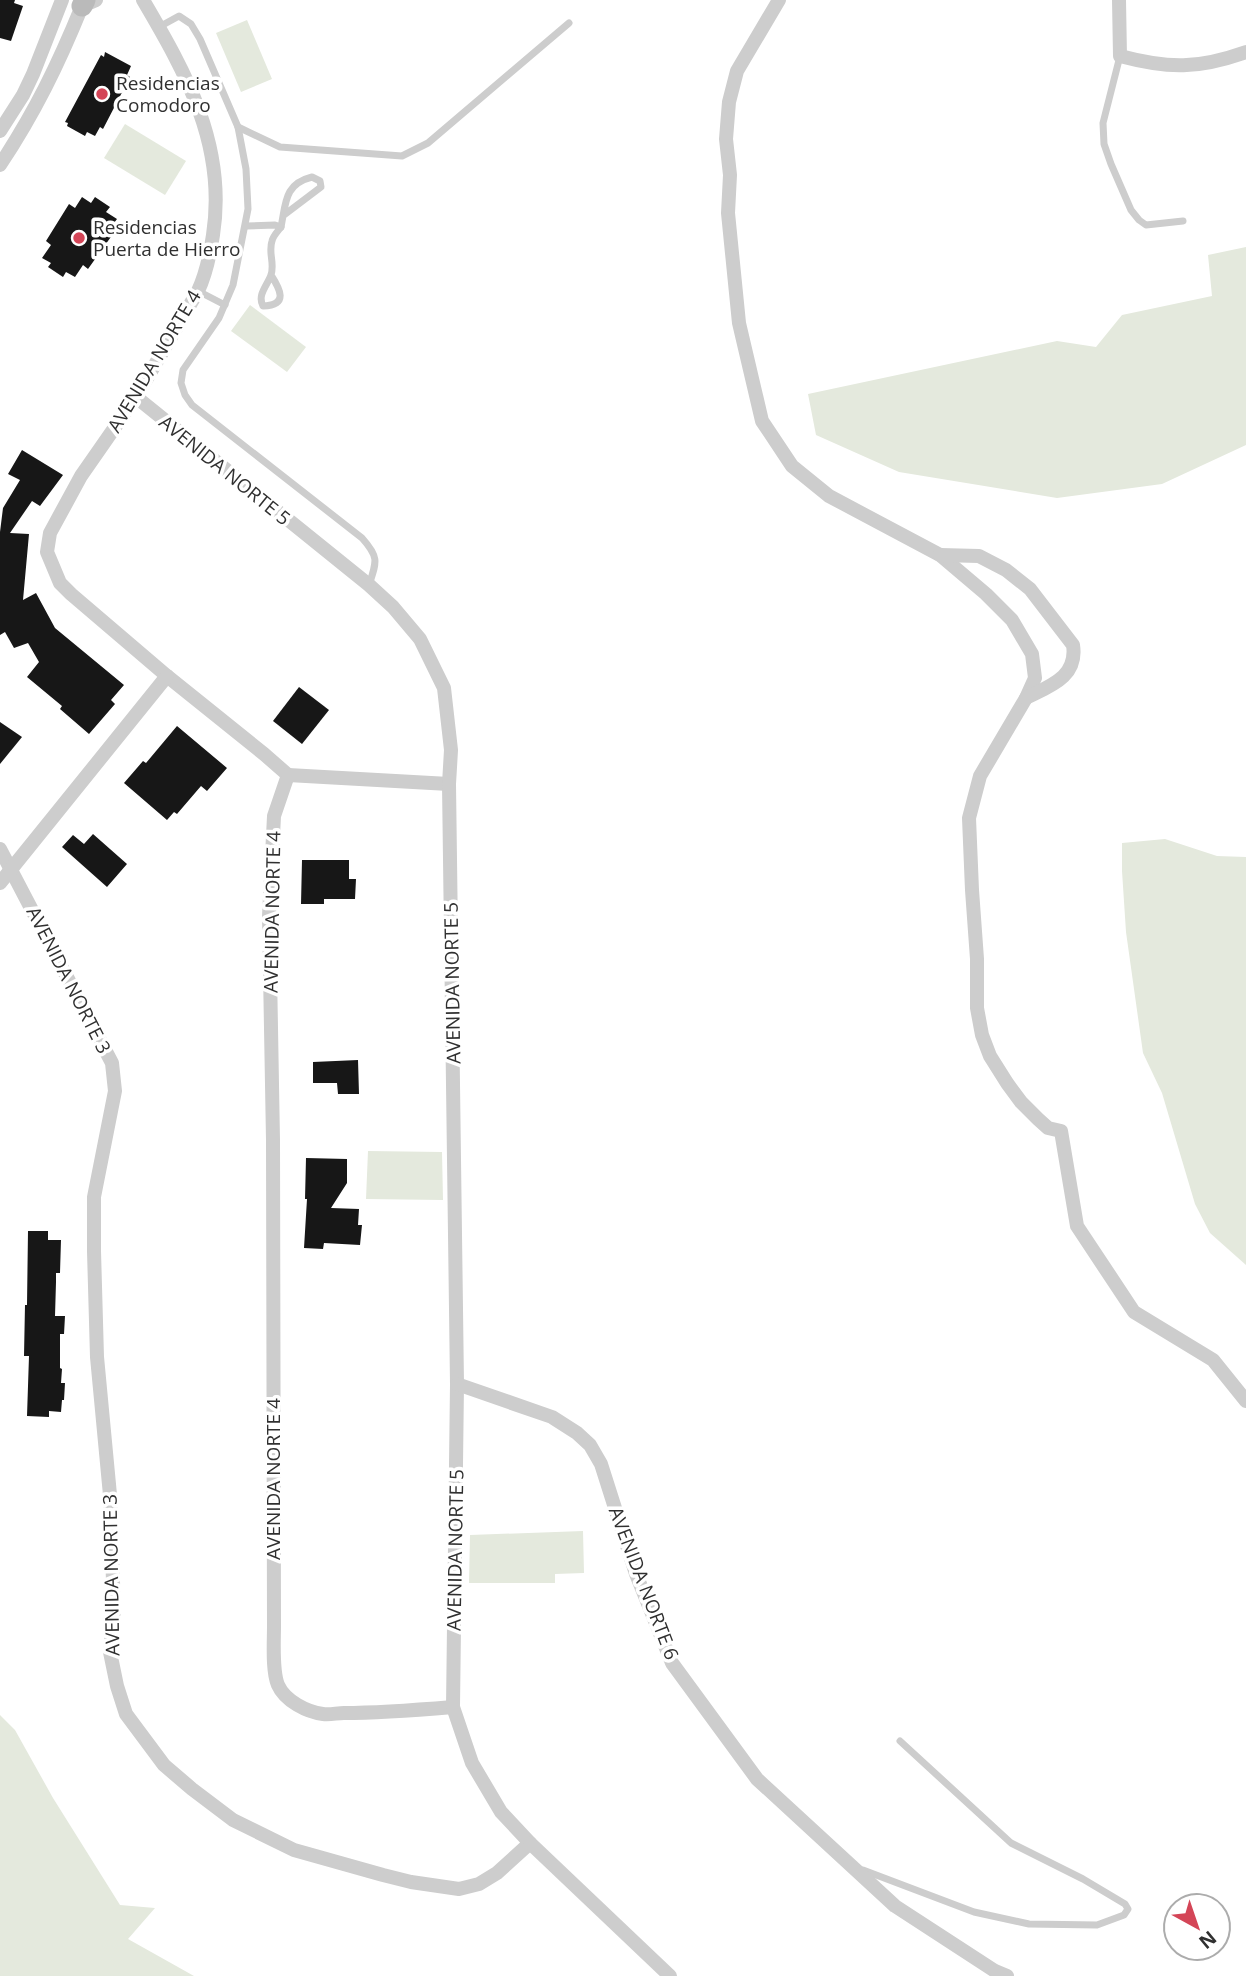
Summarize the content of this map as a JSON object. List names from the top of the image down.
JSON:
{
  "streets": {
    "street": [
      "AVENIDA NORTE 4",
      "AVENIDA NORTE 5",
      "AVENIDA NORTE 3",
      "AVENIDA NORTE 6"
    ]
  },
  "crossings": [
    ["AVENIDA NORTE 4", "AVENIDA NORTE 5"],
    ["AVENIDA NORTE 5", "AVENIDA NORTE 6"]
  ],
  "places": ["Residencias Comodoro", "Residencias Puerta de Hierro"],
  "north": "bottom right"
}
